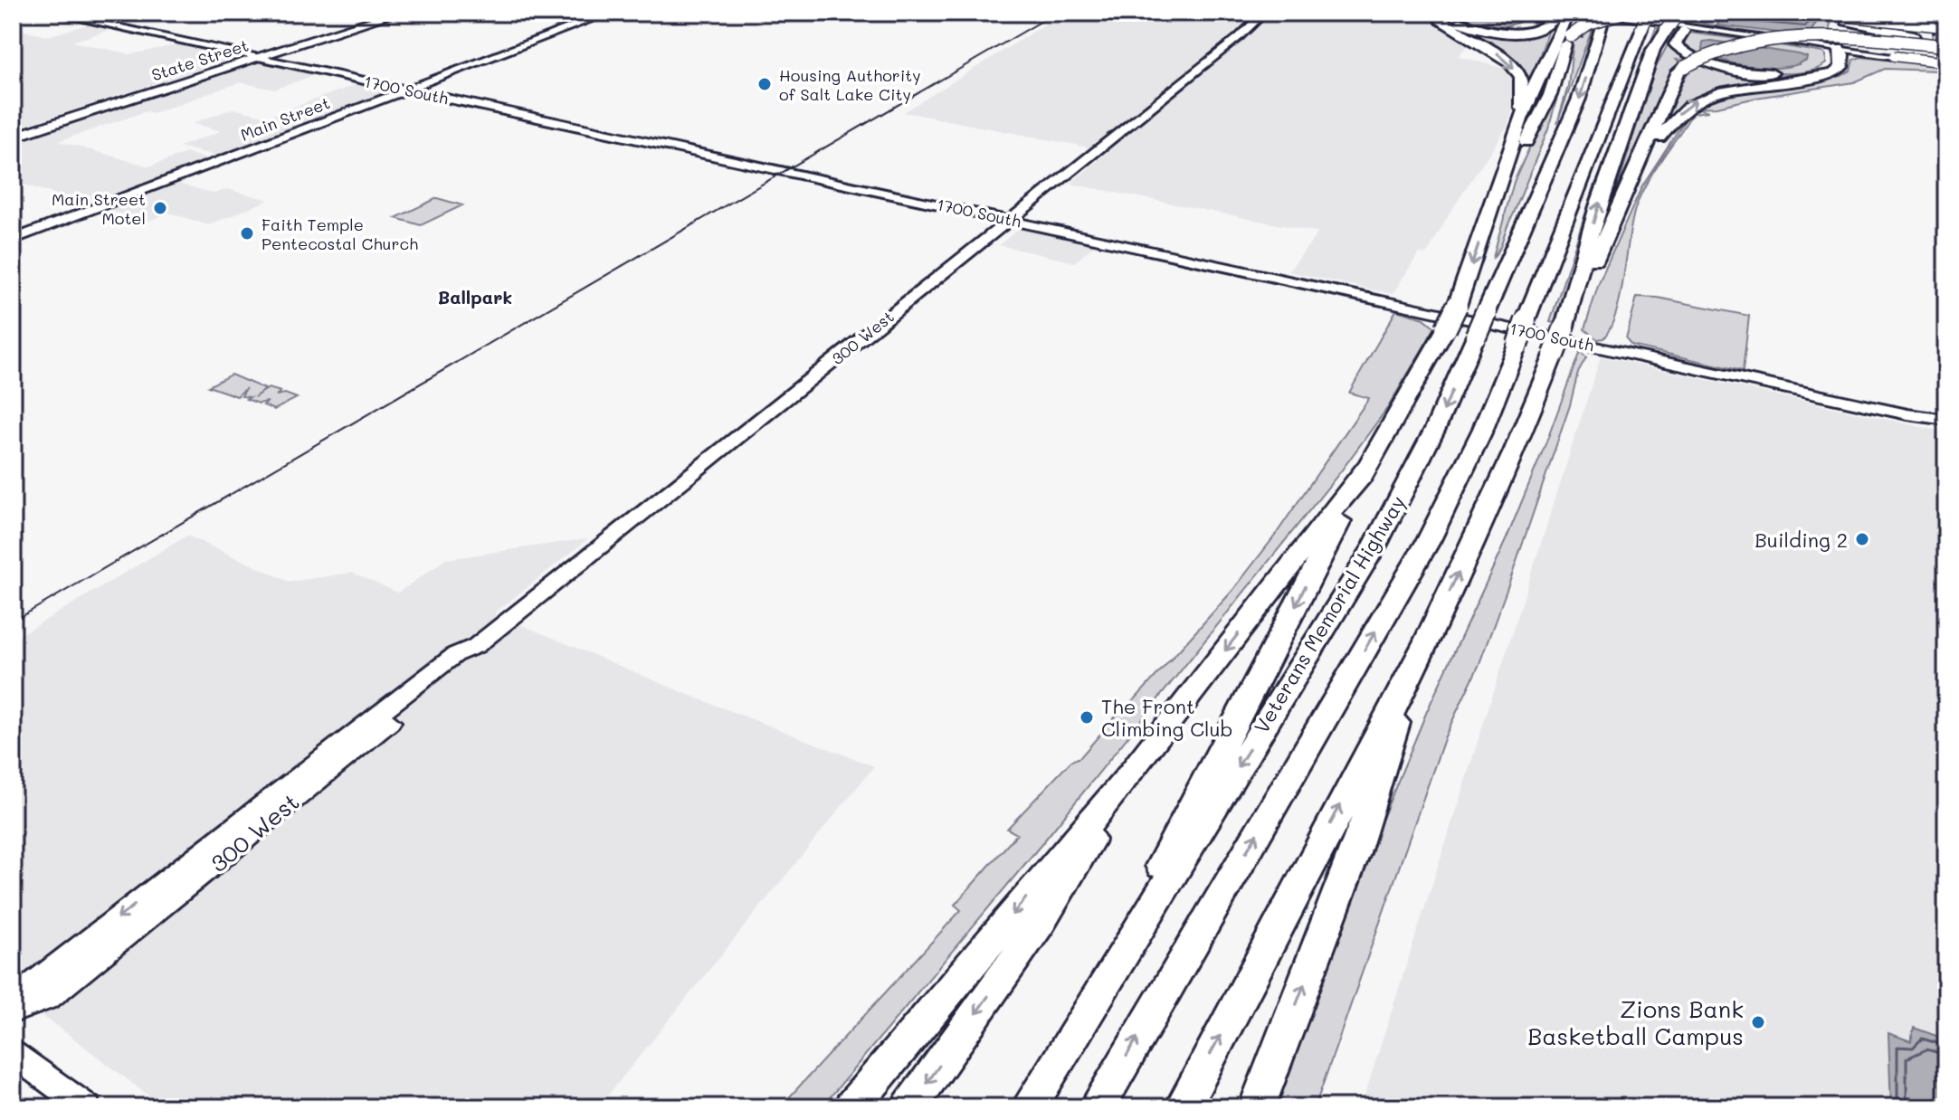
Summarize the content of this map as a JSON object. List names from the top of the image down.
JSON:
{
  "streets": {
    "highway": ["Veterans Memorial Highway"],
    "main road": ["State Street"],
    "street": ["1700 South", "Main Street", "300 West"]
  },
  "crossings": [
    ["State Street", "1700 South"],
    ["1700 South", "Main Street"],
    ["1700 South", "300 West"]
  ],
  "districts": ["Ballpark"],
  "places": [
    "Housing Authority of Salt Lake City",
    "Main Street Motel",
    "Faith Temple Pentecostal Church",
    "Building 2",
    "The Front Climbing Club",
    "Zions Bank Basketball Campus"
  ]
}
